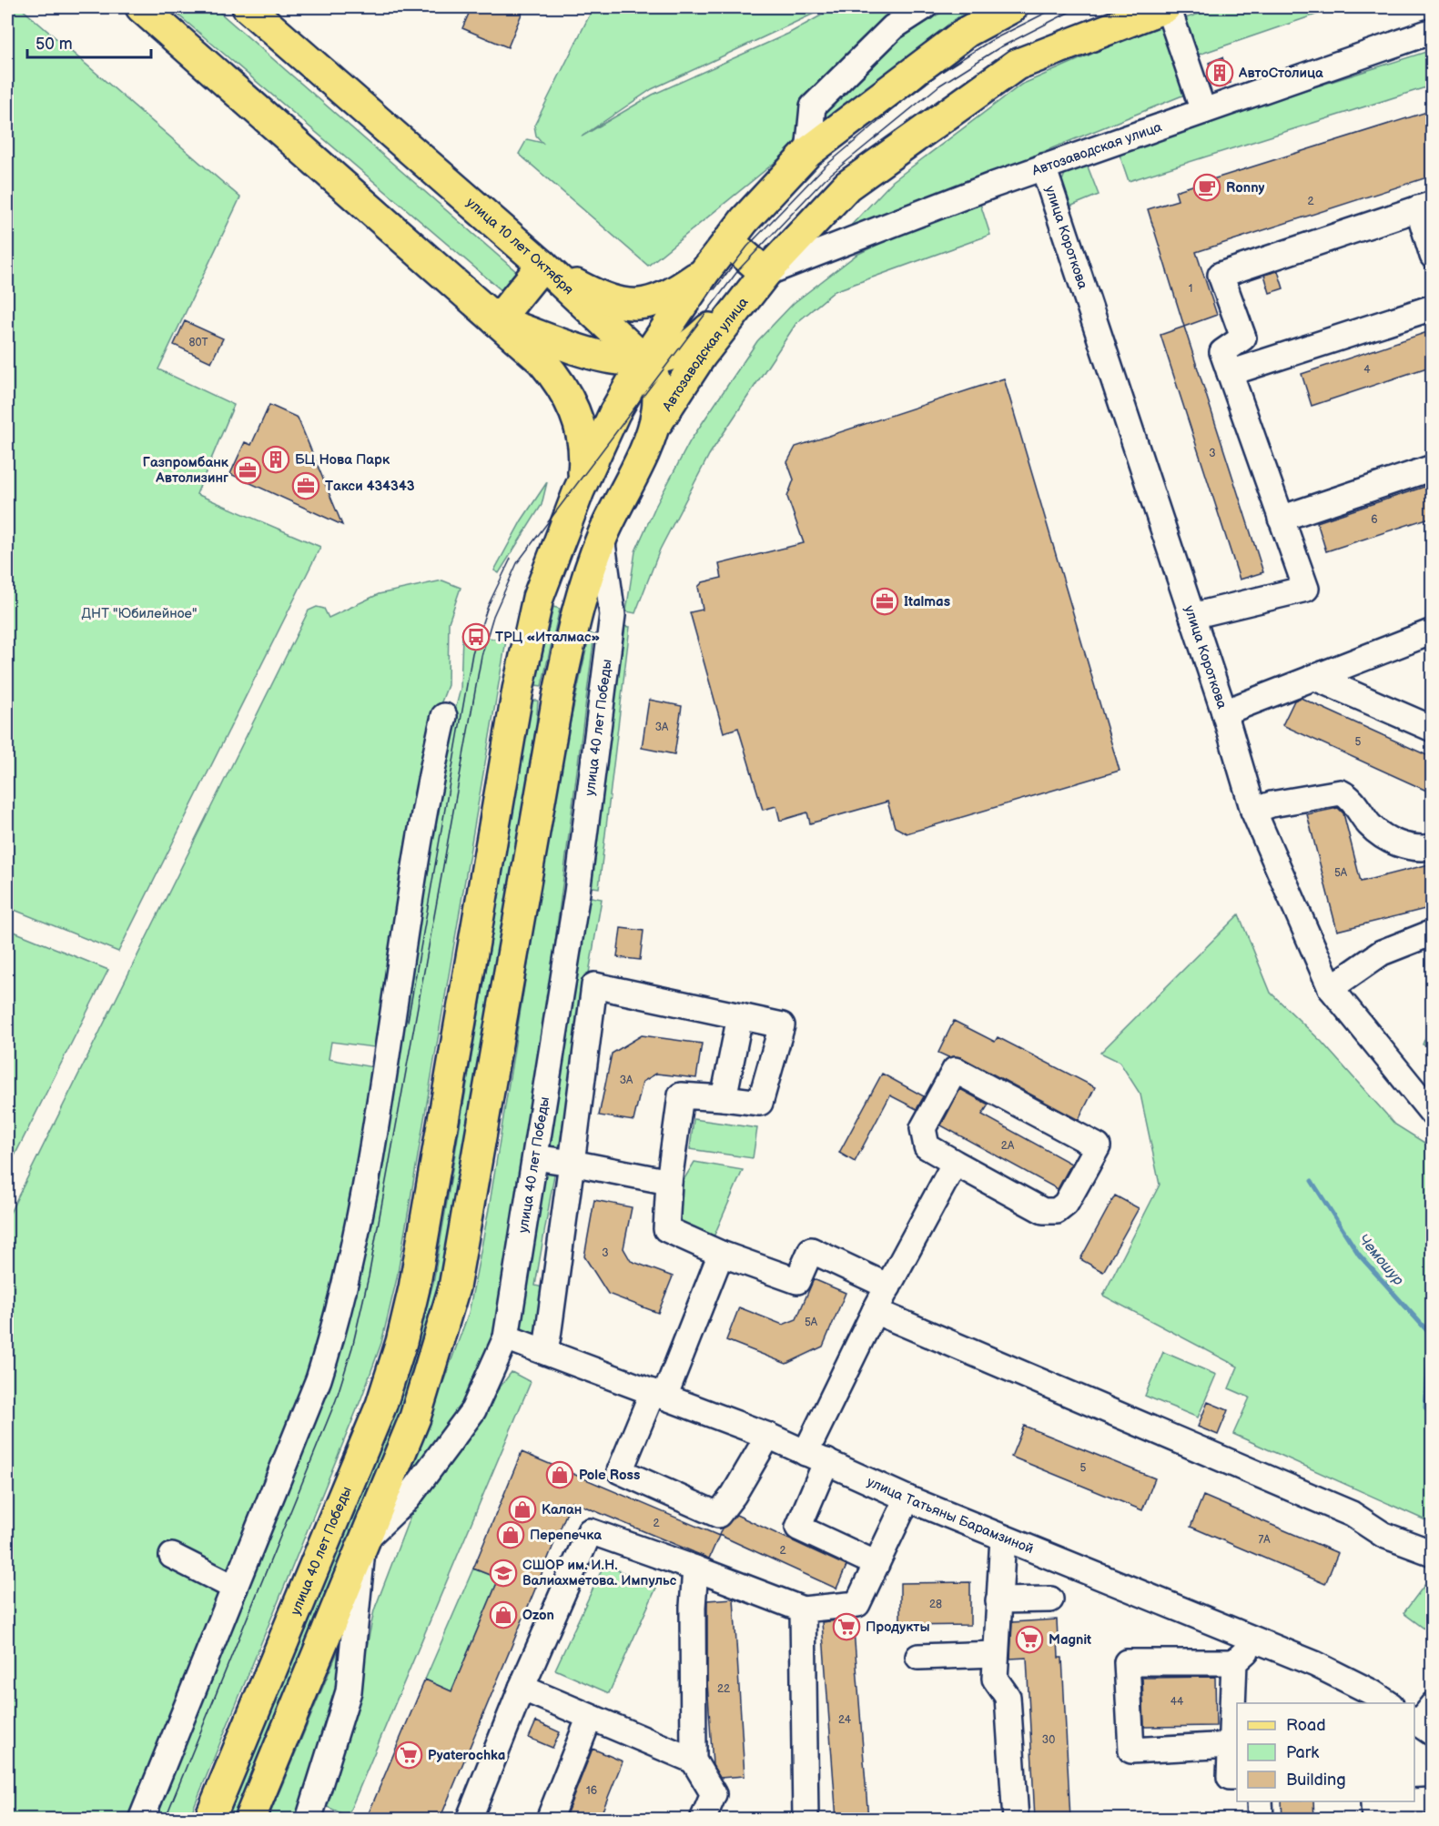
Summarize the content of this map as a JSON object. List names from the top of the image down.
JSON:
{
  "streets": {
    "main road": ["Автозаводская улица", "улица 10 лет Октября", "улица 40 лет Победы"],
    "street": ["улица Короткова", "улица Татьяны Барамзиной"]
  },
  "crossings": [
    ["Автозаводская улица", "улица Короткова"],
    ["Автозаводская улица", "улица 10 лет Октября"],
    ["улица 10 лет Октября", "улица 40 лет Победы"],
    ["улица 40 лет Победы", "улица Татьяны Барамзиной"]
  ],
  "water": ["Чемошур"],
  "parks": ["ДНТ \"Юбилейное\""],
  "places": {
    "building": ["АвтоСтолица", "БЦ Нова Парк"],
    "cafe": ["Ronny"],
    "office": ["Газпромбанк Автолизинг", "Такси 434343", "Italmas"],
    "bus stop": ["ТРЦ «Италмас»"],
    "shop": [
      "Pole Ross",
      "Калан",
      "Перепечка",
      "Ozon"
    ],
    "school or university": ["СШОР им. И.Н. Валиахметова. Импульс"],
    "supermarket": ["Продукты", "Magnit", "Pyaterochka"]
  },
  "house_numbers": [
    "2",
    "1",
    "80Т",
    "4",
    "3",
    "6",
    "3А",
    "5",
    "5А",
    "3А",
    "2А",
    "3",
    "5А",
    "5",
    "2",
    "7А",
    "2",
    "28",
    "22",
    "44",
    "24",
    "30",
    "16"
  ],
  "legend": ["Road", "Park", "Building"],
  "scale_bar": "50 m"
}
